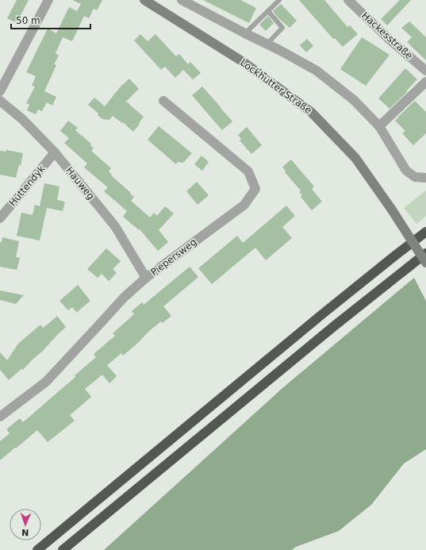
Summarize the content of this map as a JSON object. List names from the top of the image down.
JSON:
{
  "streets": {
    "street": [
      "Hackesstraße",
      "Lockhütter Straße",
      "Hauweg",
      "Hüttendyk",
      "Piepersweg"
    ]
  },
  "crossings": [
    ["Hauweg", "Hüttendyk"],
    ["Hauweg", "Piepersweg"]
  ],
  "scale_bar": "50 m",
  "north": "bottom"
}
